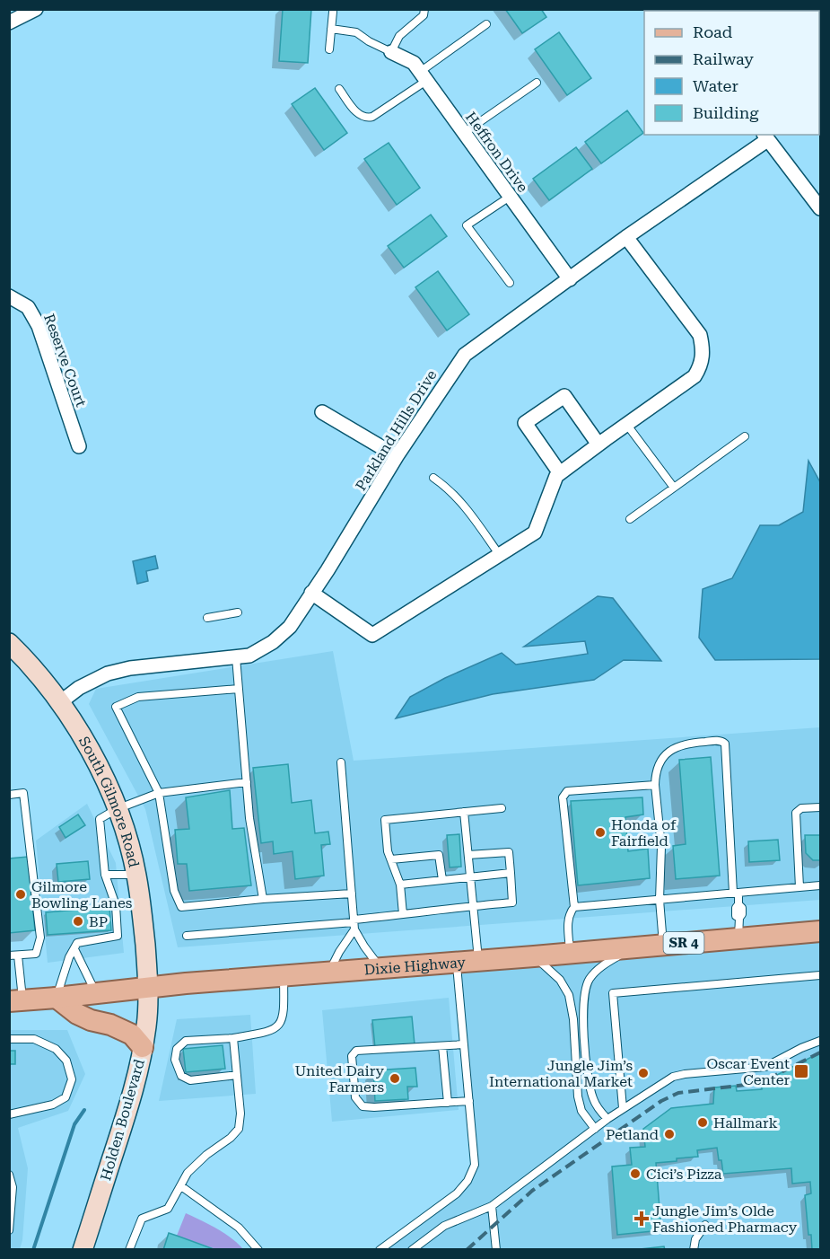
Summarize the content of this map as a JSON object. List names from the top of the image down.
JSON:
{
  "streets": {
    "main road": [
      "South Gilmore Road",
      "SR 4",
      "Dixie Highway",
      "Holden Boulevard"
    ],
    "street": ["Heffron Drive", "Reserve Court", "Parkland Hills Drive"]
  },
  "crossings": [
    ["Heffron Drive", "Parkland Hills Drive"],
    ["Parkland Hills Drive", "South Gilmore Road"],
    ["South Gilmore Road", "Dixie Highway"],
    ["South Gilmore Road", "Holden Boulevard"],
    ["Dixie Highway", "Holden Boulevard"]
  ],
  "places": {
    "other": [
      "Honda of Fairfield",
      "Gilmore Bowling Lanes",
      "BP",
      "Jungle Jim’s International Market",
      "United Dairy Farmers",
      "Hallmark",
      "Petland",
      "Cici’s Pizza"
    ],
    "transit": ["Oscar Event Center"],
    "health": ["Jungle Jim’s Olde Fashioned Pharmacy"]
  },
  "legend": [
    "Road",
    "Railway",
    "Water",
    "Building"
  ]
}
